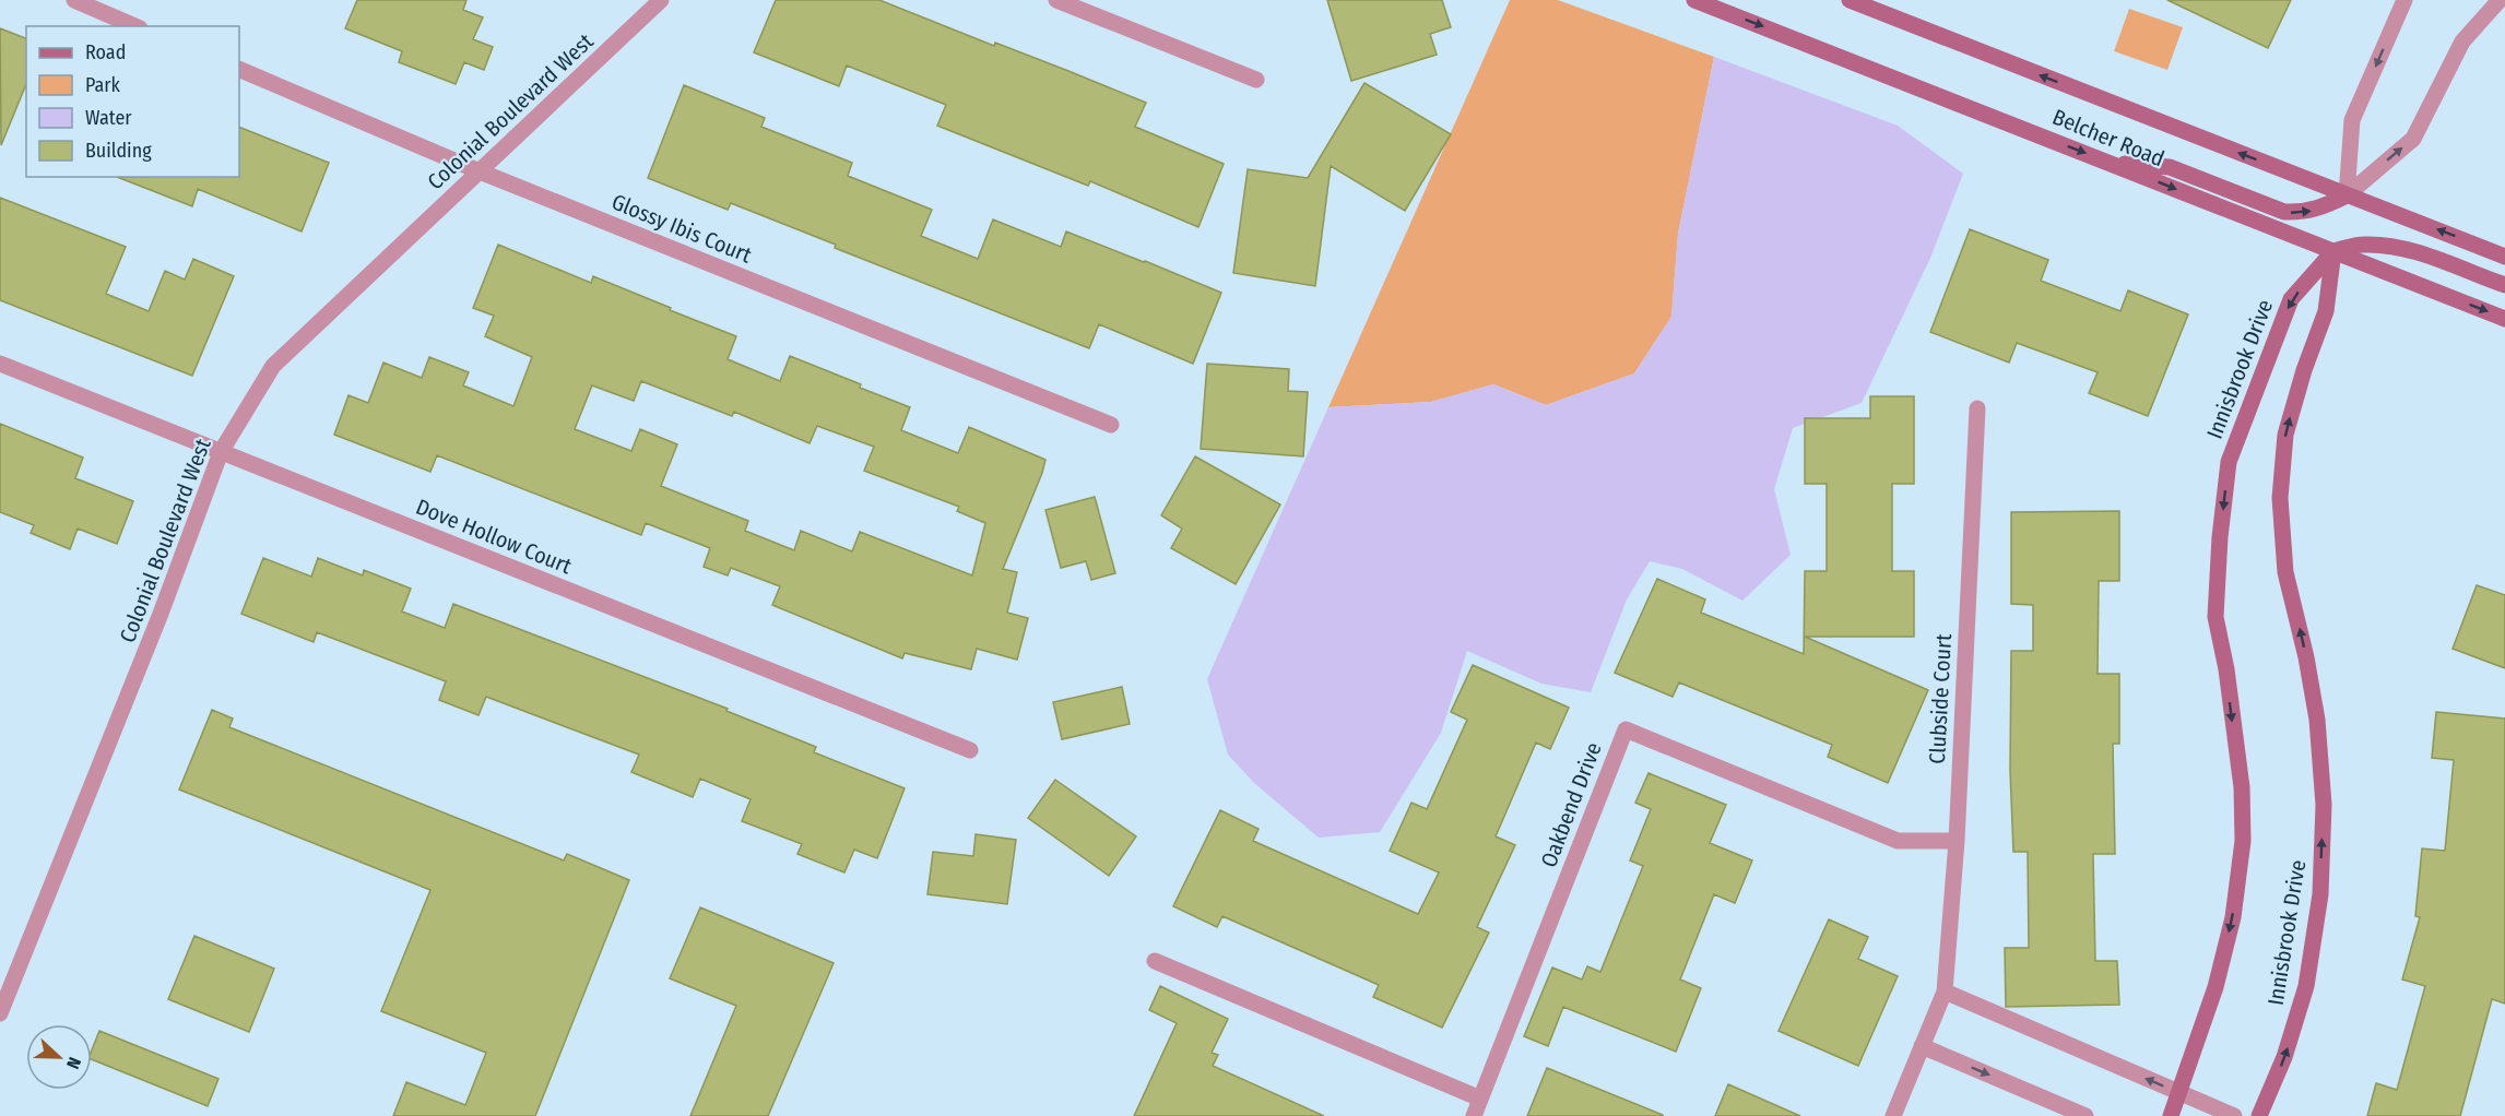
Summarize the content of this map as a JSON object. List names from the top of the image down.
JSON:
{
  "streets": {
    "main road": ["Belcher Road", "Innisbrook Drive"],
    "street": [
      "Colonial Boulevard West",
      "Glossy Ibis Court",
      "Dove Hollow Court",
      "Clubside Court",
      "Oakbend Drive"
    ]
  },
  "crossings": [
    ["Colonial Boulevard West", "Glossy Ibis Court"],
    ["Colonial Boulevard West", "Dove Hollow Court"],
    ["Belcher Road", "Innisbrook Drive"],
    ["Clubside Court", "Oakbend Drive"]
  ],
  "legend": [
    "Road",
    "Park",
    "Water",
    "Building"
  ],
  "north": "right"
}
